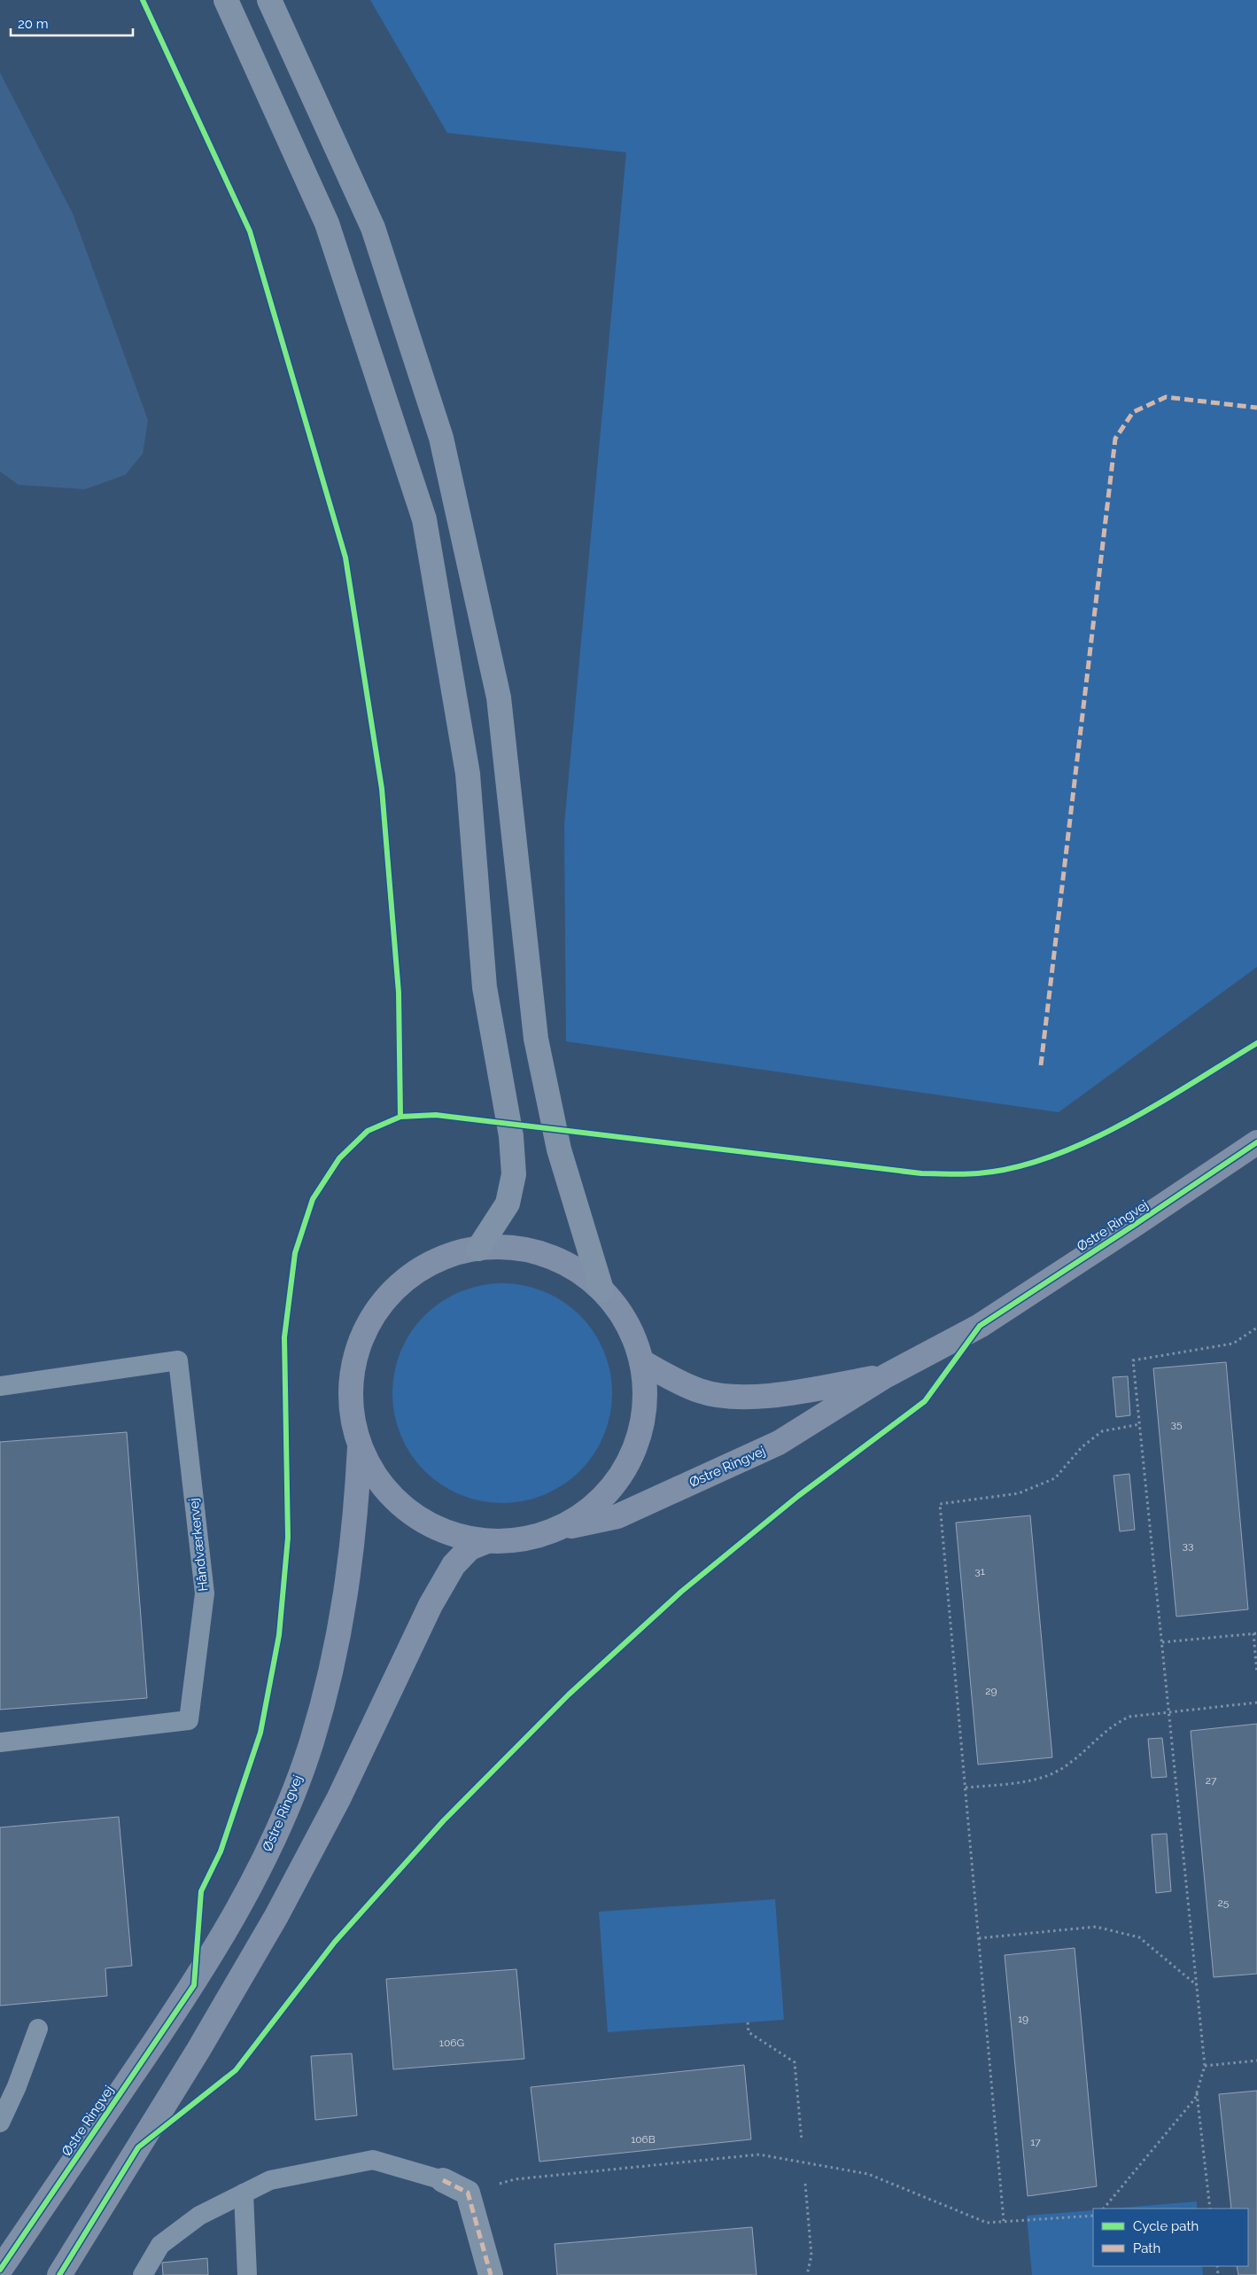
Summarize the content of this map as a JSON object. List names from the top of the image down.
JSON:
{
  "streets": {
    "main road": ["Østre Ringvej"],
    "lane": ["Håndværkervej"]
  },
  "house_numbers": [
    "35",
    "33",
    "31",
    "29",
    "27",
    "25",
    "19",
    "106G",
    "106B",
    "17"
  ],
  "legend": ["Cycle path", "Path"],
  "scale_bar": "20 m"
}
